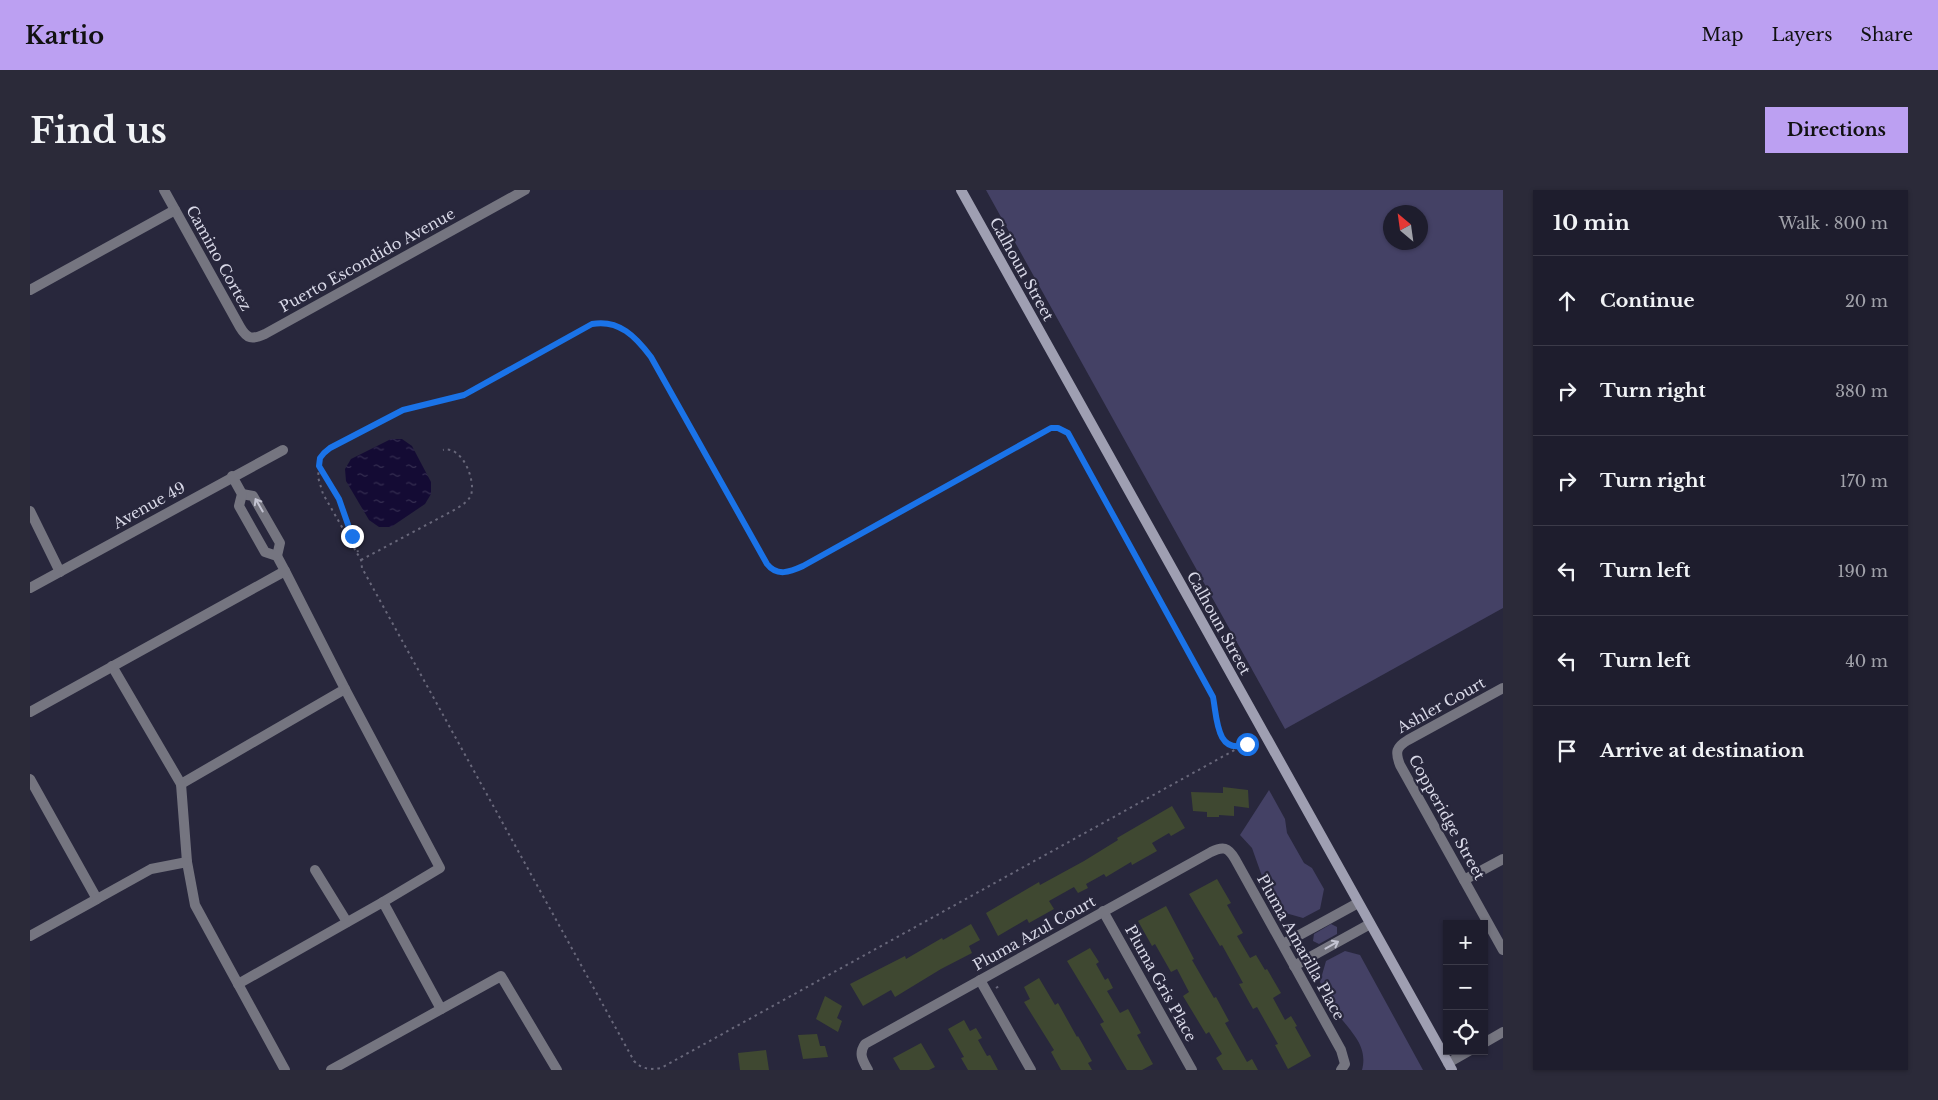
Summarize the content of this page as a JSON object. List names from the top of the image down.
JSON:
{
  "streets": {
    "street": [
      "Camino Cortez",
      "Puerto Escondido Avenue",
      "Calhoun Street",
      "Avenue 49",
      "Ashler Court",
      "Copperidge Street",
      "Pluma Azul Court",
      "Pluma Amarilla Place",
      "Pluma Gris Place"
    ]
  },
  "crossings": [
    ["Camino Cortez", "Puerto Escondido Avenue"],
    ["Ashler Court", "Copperidge Street"],
    ["Pluma Azul Court", "Pluma Amarilla Place"],
    ["Pluma Azul Court", "Pluma Gris Place"]
  ],
  "north": "top left",
  "page": {
    "header": "Kartio",
    "nav": ["Map", "Layers", "Share"],
    "buttons": "Directions",
    "title": "Find us",
    "heading": ["10 min", "Walk · 800 m"],
    "list": [
      ["Continue", "20 m"],
      ["Turn right", "380 m"],
      ["Turn right", "170 m"],
      ["Turn left", "190 m"],
      ["Turn left", "40 m"],
      "Arrive at destination"
    ],
    "map_buttons": ["+", "−"]
  }
}
